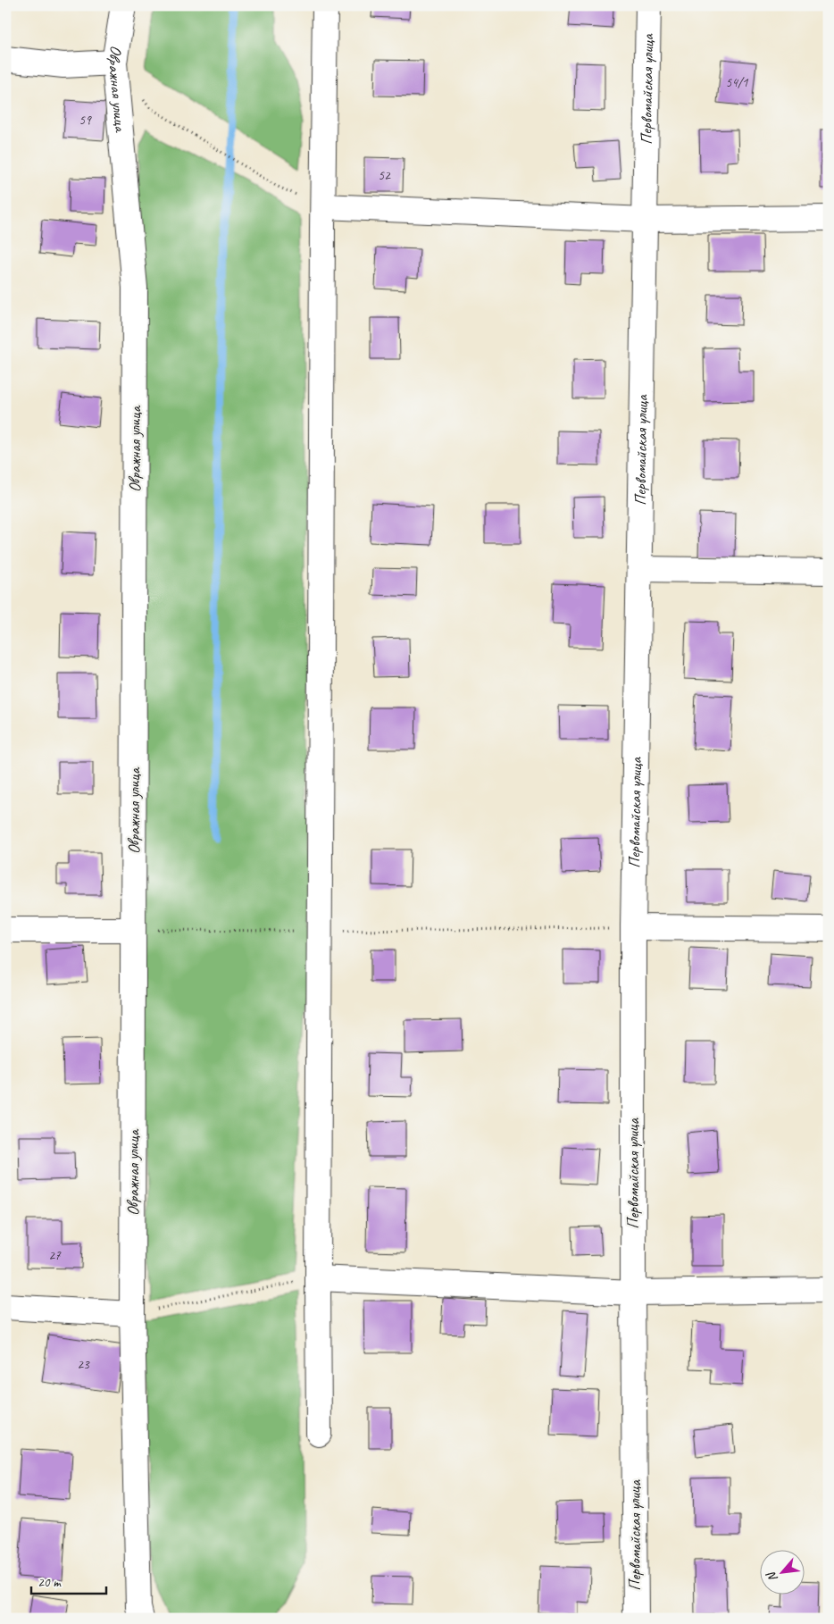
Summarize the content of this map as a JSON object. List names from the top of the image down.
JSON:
{
  "streets": {
    "street": ["Овражная улица", "Первомайская улица"]
  },
  "house_numbers": [
    "54/1",
    "59",
    "52",
    "27",
    "23"
  ],
  "scale_bar": "20 m",
  "north": "bottom left"
}
